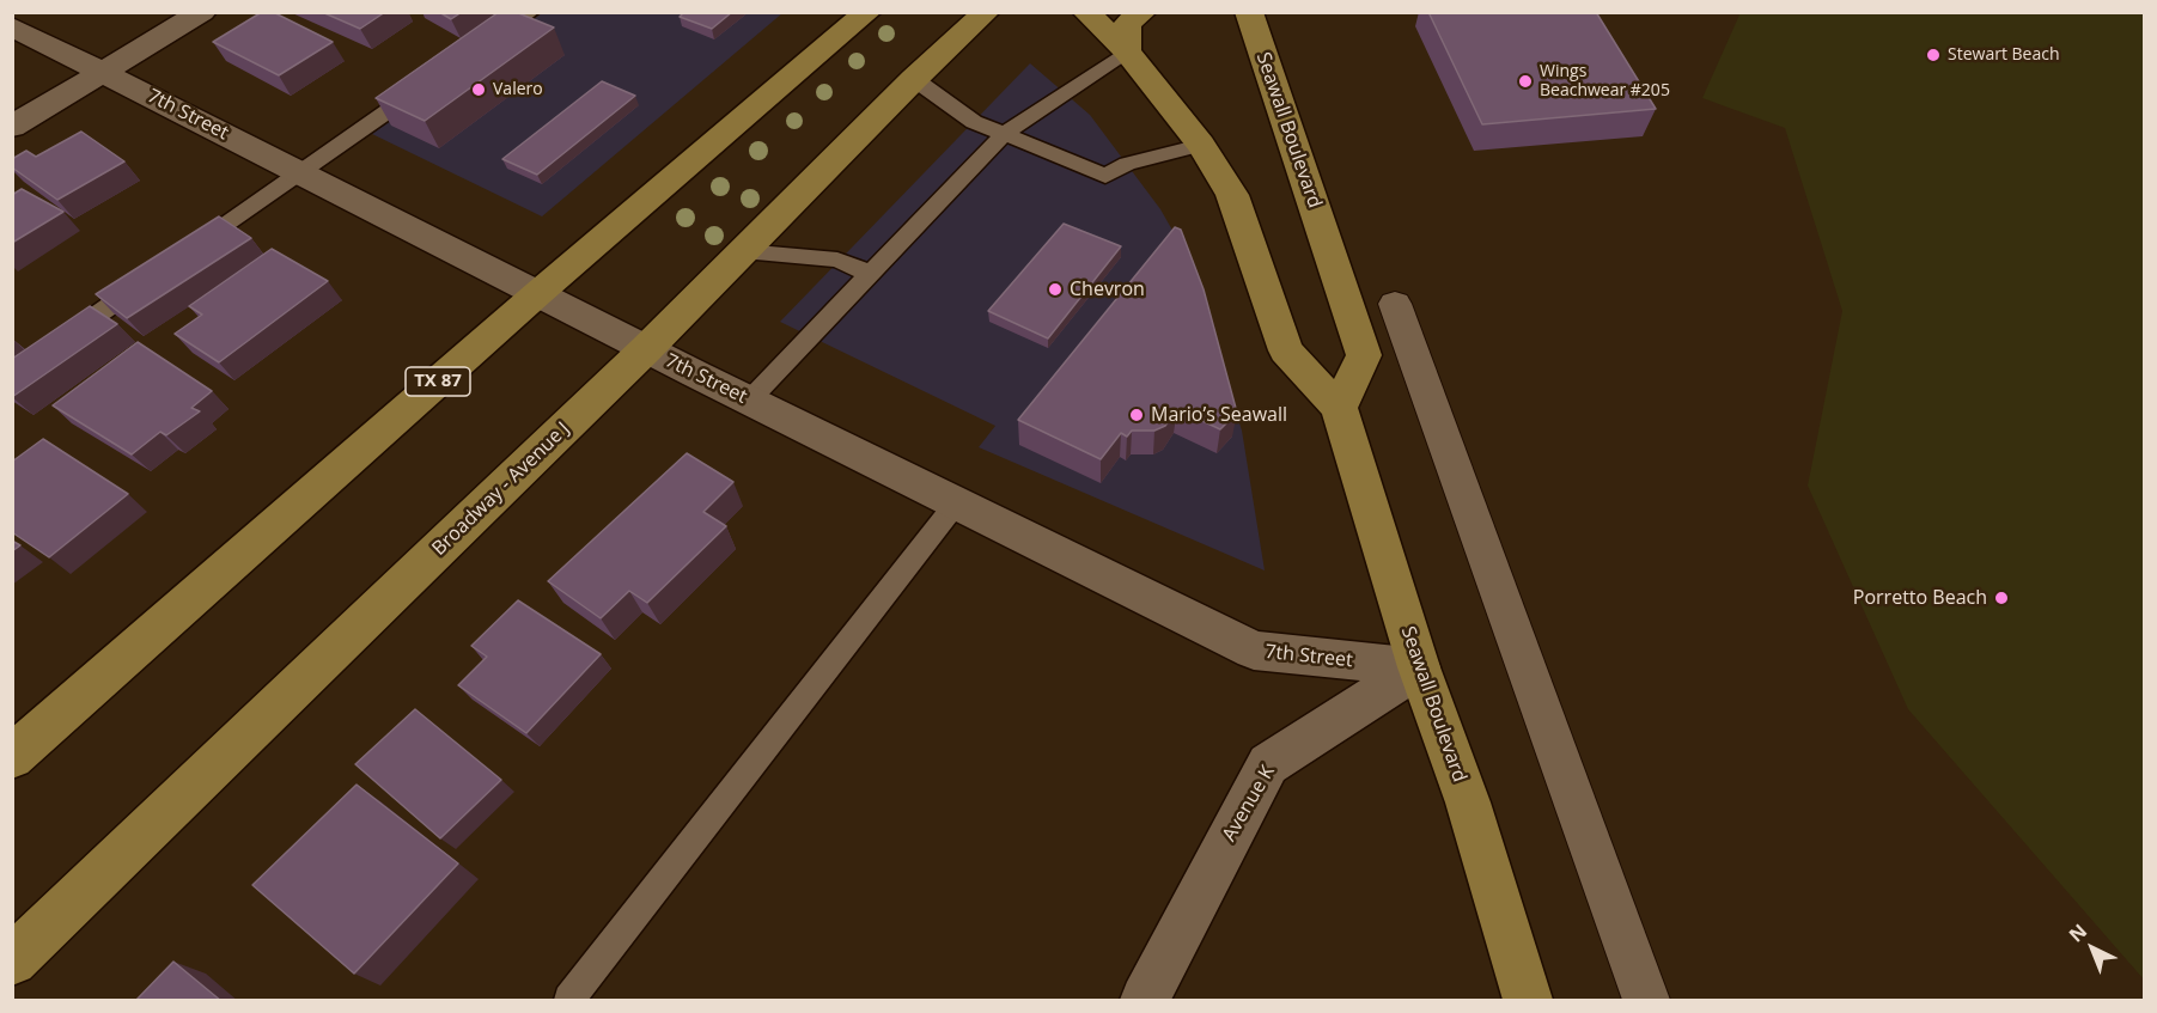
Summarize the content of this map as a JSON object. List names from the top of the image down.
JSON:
{
  "streets": {
    "main road": ["Seawall Boulevard", "TX 87", "Broadway - Avenue J"],
    "street": ["7th Street", "Avenue K"]
  },
  "crossings": [
    ["7th Street", "Seawall Boulevard"],
    ["7th Street", "TX 87"],
    ["7th Street", "Broadway - Avenue J"],
    ["7th Street", "Avenue K"],
    ["Seawall Boulevard", "Avenue K"]
  ],
  "places": [
    "Stewart Beach",
    "Wings Beachwear #205",
    "Valero",
    "Chevron",
    "Mario’s Seawall",
    "Porretto Beach"
  ],
  "north": "top left"
}
